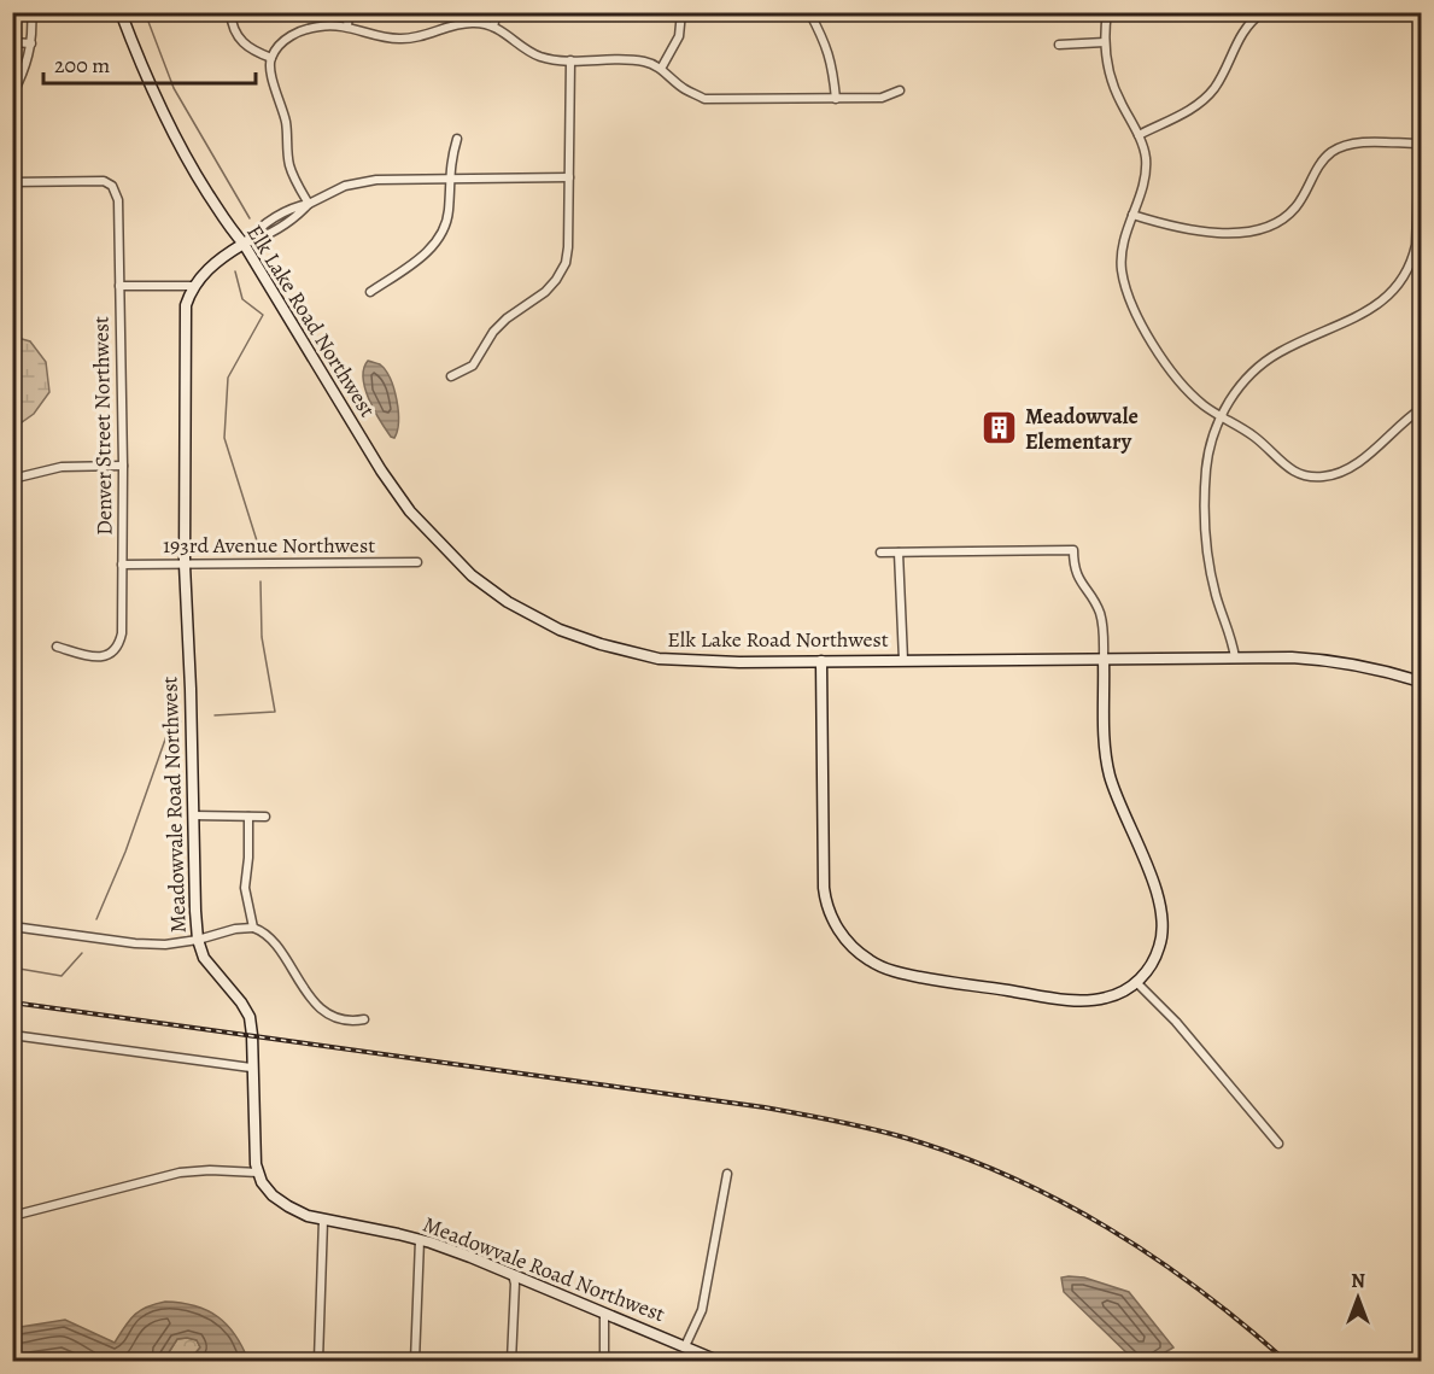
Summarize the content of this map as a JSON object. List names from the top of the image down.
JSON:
{
  "streets": {
    "street": [
      "Elk Lake Road Northwest",
      "Denver Street Northwest",
      "193rd Avenue Northwest",
      "Meadowvale Road Northwest"
    ]
  },
  "crossings": [
    ["Denver Street Northwest", "193rd Avenue Northwest"],
    ["193rd Avenue Northwest", "Meadowvale Road Northwest"]
  ],
  "places": {
    "building": ["Meadowvale Elementary"]
  },
  "scale_bar": "200 m",
  "north": "top"
}
